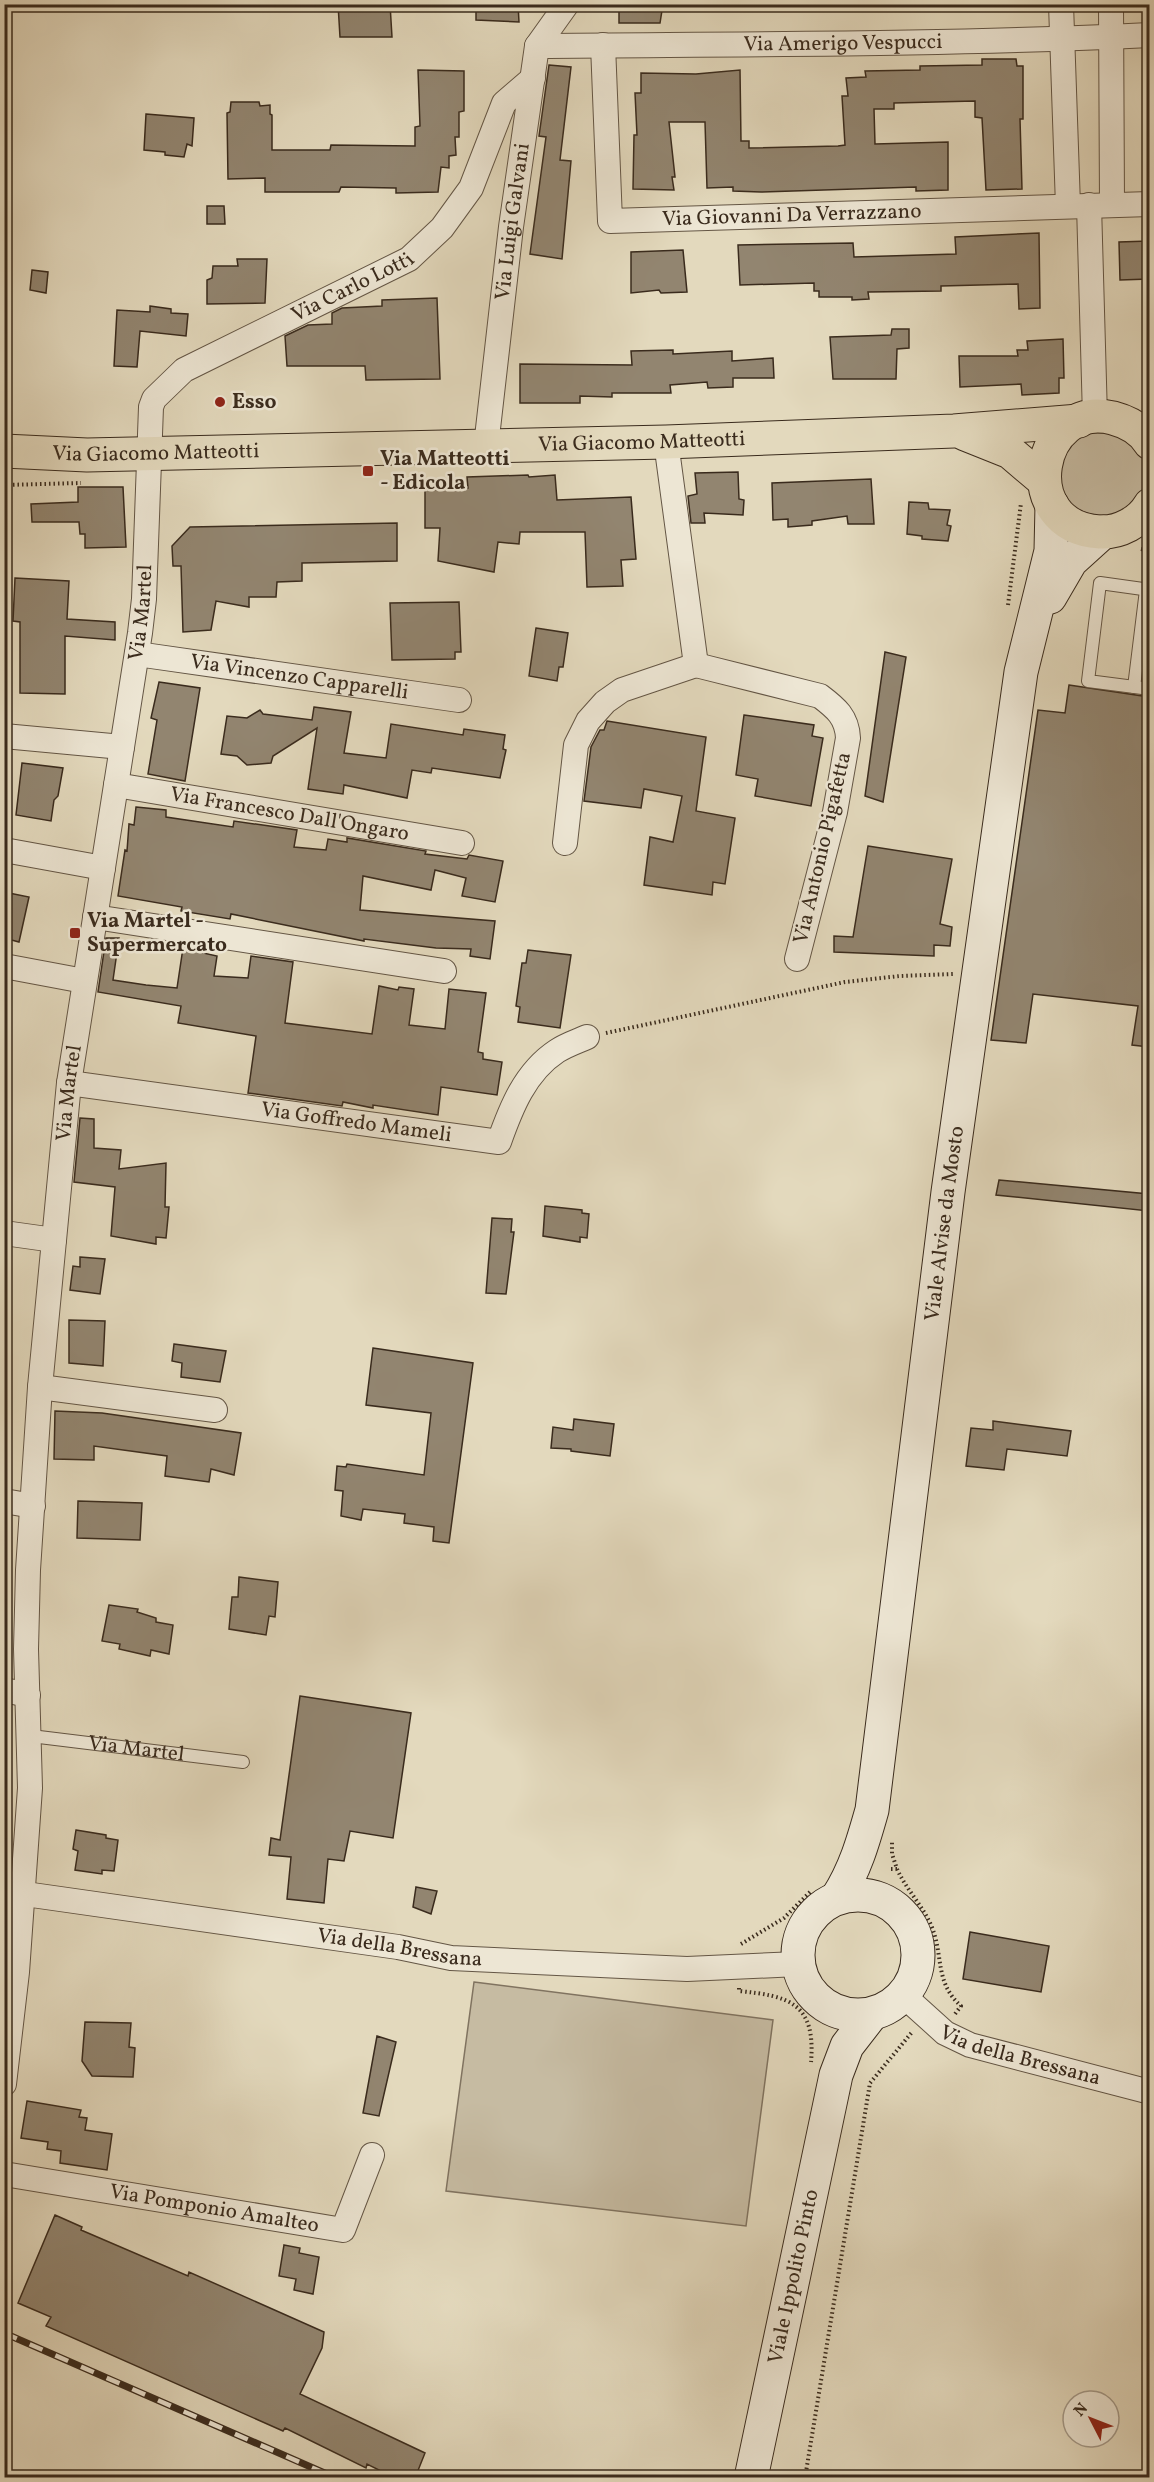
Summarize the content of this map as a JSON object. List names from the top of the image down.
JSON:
{
  "streets": {
    "main road": ["Via Giacomo Matteotti", "Viale Alvise da Mosto", "Viale Ippolito Pinto"],
    "street": [
      "Via Amerigo Vespucci",
      "Via Giovanni Da Verrazzano",
      "Via Luigi Galvani",
      "Via Carlo Lotti",
      "Via Martel",
      "Via Vincenzo Capparelli",
      "Via Francesco Dall'Ongaro",
      "Via Antonio Pigafetta",
      "Via Goffredo Mameli",
      "Via della Bressana",
      "Via Pomponio Amalteo"
    ]
  },
  "crossings": [
    ["Via Amerigo Vespucci", "Via Giovanni Da Verrazzano"],
    ["Via Amerigo Vespucci", "Via Luigi Galvani"],
    ["Via Luigi Galvani", "Via Carlo Lotti"],
    ["Via Luigi Galvani", "Via Giacomo Matteotti"],
    ["Via Carlo Lotti", "Via Giacomo Matteotti"],
    ["Via Carlo Lotti", "Via Martel"],
    ["Via Giacomo Matteotti", "Via Martel"],
    ["Via Giacomo Matteotti", "Viale Alvise da Mosto"],
    ["Via Martel", "Via Vincenzo Capparelli"],
    ["Via Martel", "Via Francesco Dall'Ongaro"],
    ["Via Martel", "Via Goffredo Mameli"],
    ["Via Martel", "Via della Bressana"],
    ["Viale Alvise da Mosto", "Via della Bressana"],
    ["Viale Alvise da Mosto", "Viale Ippolito Pinto"],
    ["Via della Bressana", "Viale Ippolito Pinto"]
  ],
  "places": {
    "other": ["Esso"],
    "transit": ["Via Matteotti - Edicola", "Via Martel - Supermercato"]
  },
  "north": "top left"
}
